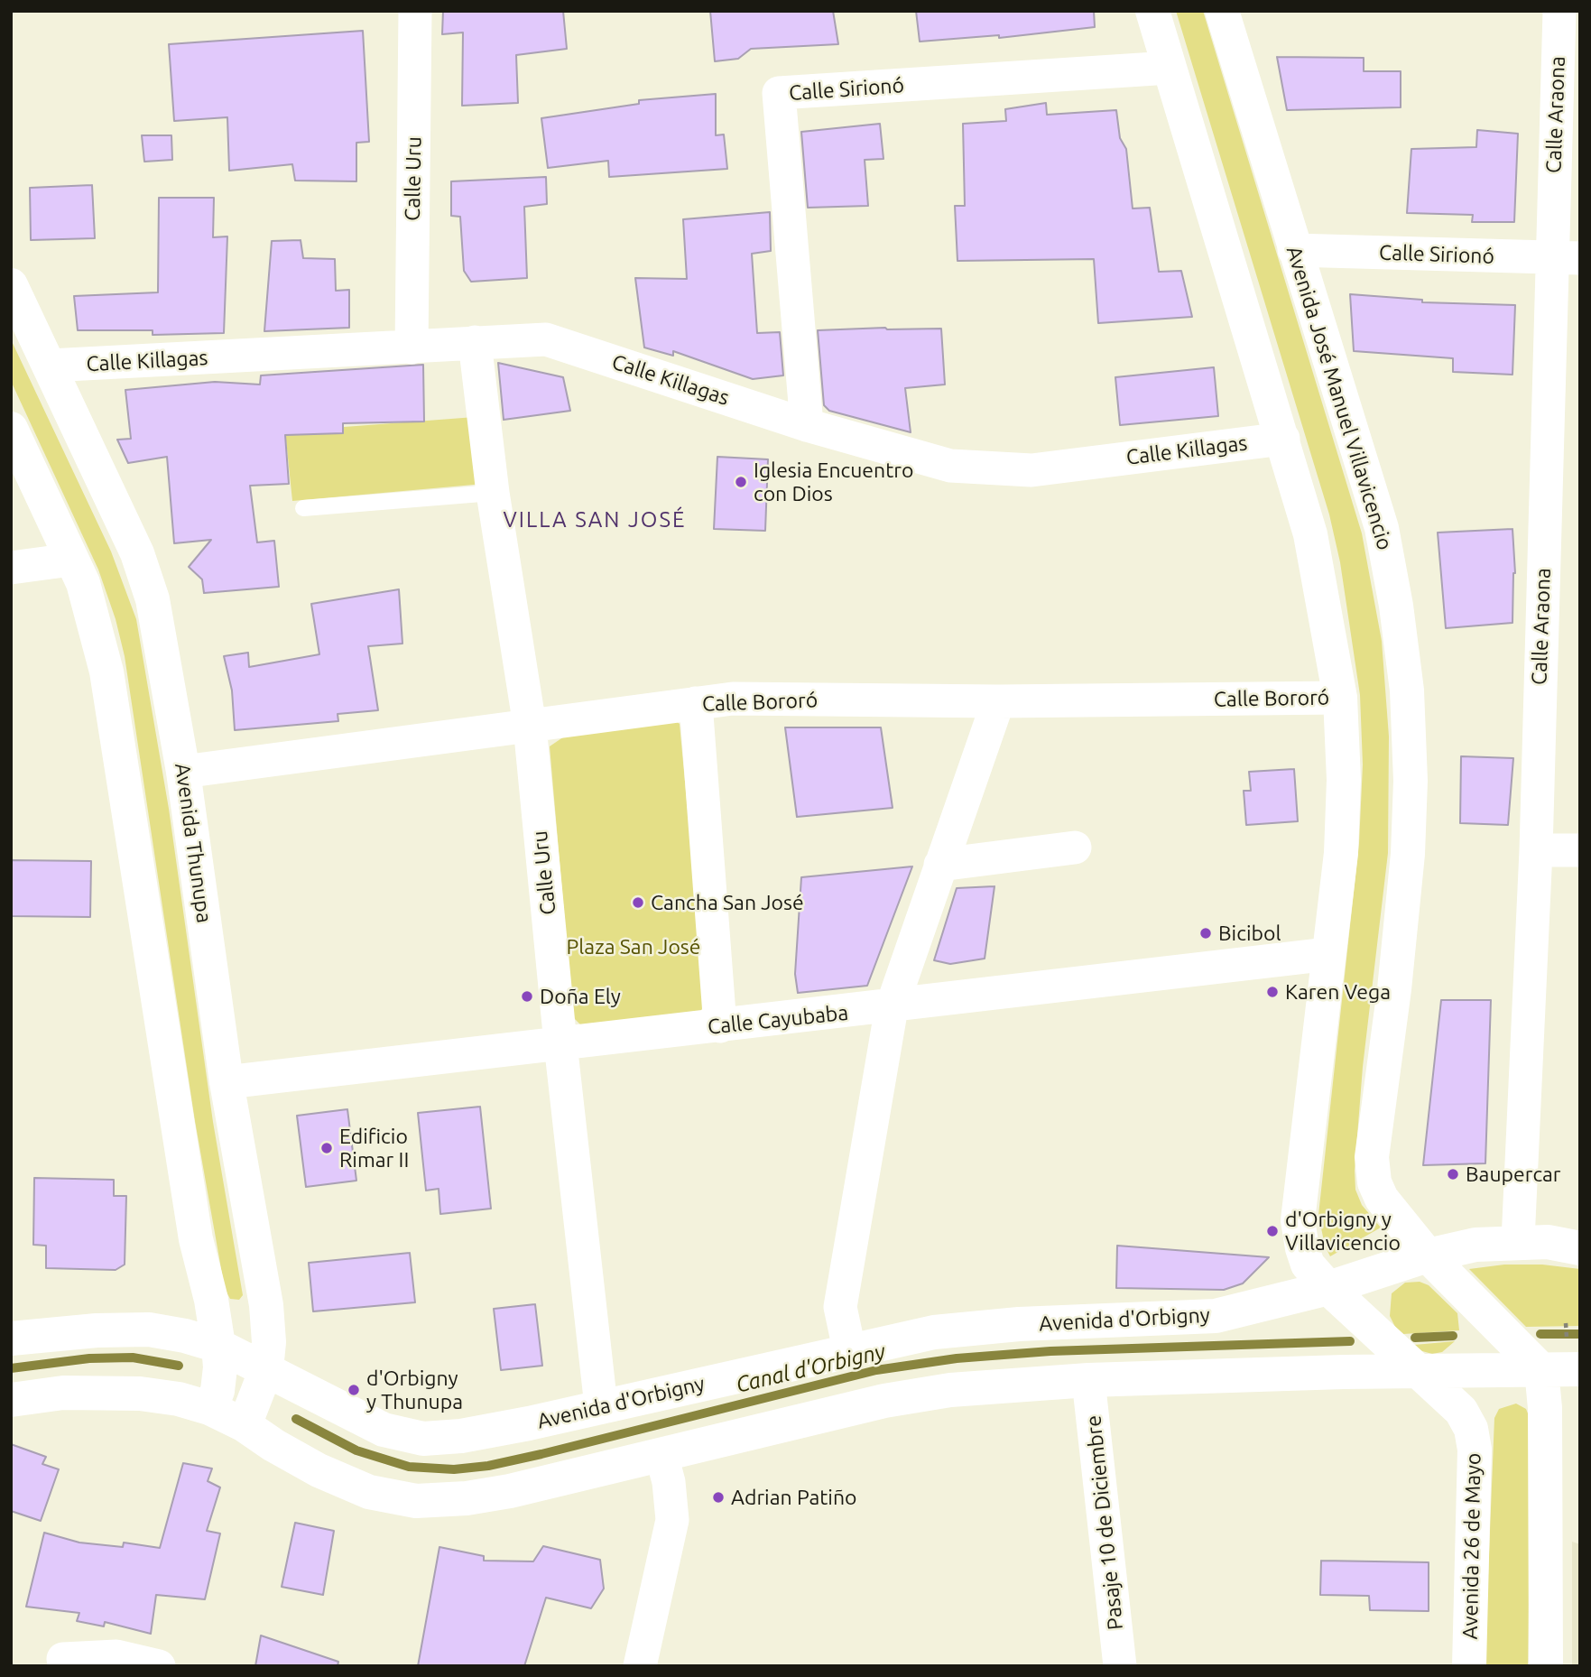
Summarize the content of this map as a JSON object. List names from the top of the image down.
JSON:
{
  "streets": {
    "main road": [
      "Avenida José Manuel Villavicencio",
      "Avenida Thunupa",
      "Avenida d'Orbigny",
      "Avenida 26 de Mayo"
    ],
    "street": [
      "Calle Sirionó",
      "Calle Araona",
      "Calle Uru",
      "Calle Killagas",
      "Calle Bororó",
      "Calle Cayubaba",
      "Pasaje 10 de Diciembre"
    ]
  },
  "crossings": [
    ["Calle Sirionó", "Calle Araona"],
    ["Calle Sirionó", "Calle Killagas"],
    ["Calle Sirionó", "Avenida José Manuel Villavicencio"],
    ["Calle Araona", "Avenida d'Orbigny"],
    ["Calle Uru", "Calle Killagas"],
    ["Calle Uru", "Calle Bororó"],
    ["Calle Uru", "Calle Cayubaba"],
    ["Calle Uru", "Avenida d'Orbigny"],
    ["Calle Killagas", "Avenida Thunupa"],
    ["Avenida José Manuel Villavicencio", "Avenida d'Orbigny"],
    ["Calle Bororó", "Avenida Thunupa"],
    ["Avenida Thunupa", "Calle Cayubaba"],
    ["Avenida Thunupa", "Avenida d'Orbigny"]
  ],
  "districts": ["VILLA SAN JOSÉ"],
  "water": ["Canal d'Orbigny"],
  "parks": ["Plaza San José"],
  "places": [
    "Iglesia Encuentro con Dios",
    "Cancha San José",
    "Bicibol",
    "Karen Vega",
    "Doña Ely",
    "Edificio Rimar II",
    "Baupercar",
    "d'Orbigny y Villavicencio",
    "d'Orbigny y Thunupa",
    "Adrian Patiño"
  ]
}
